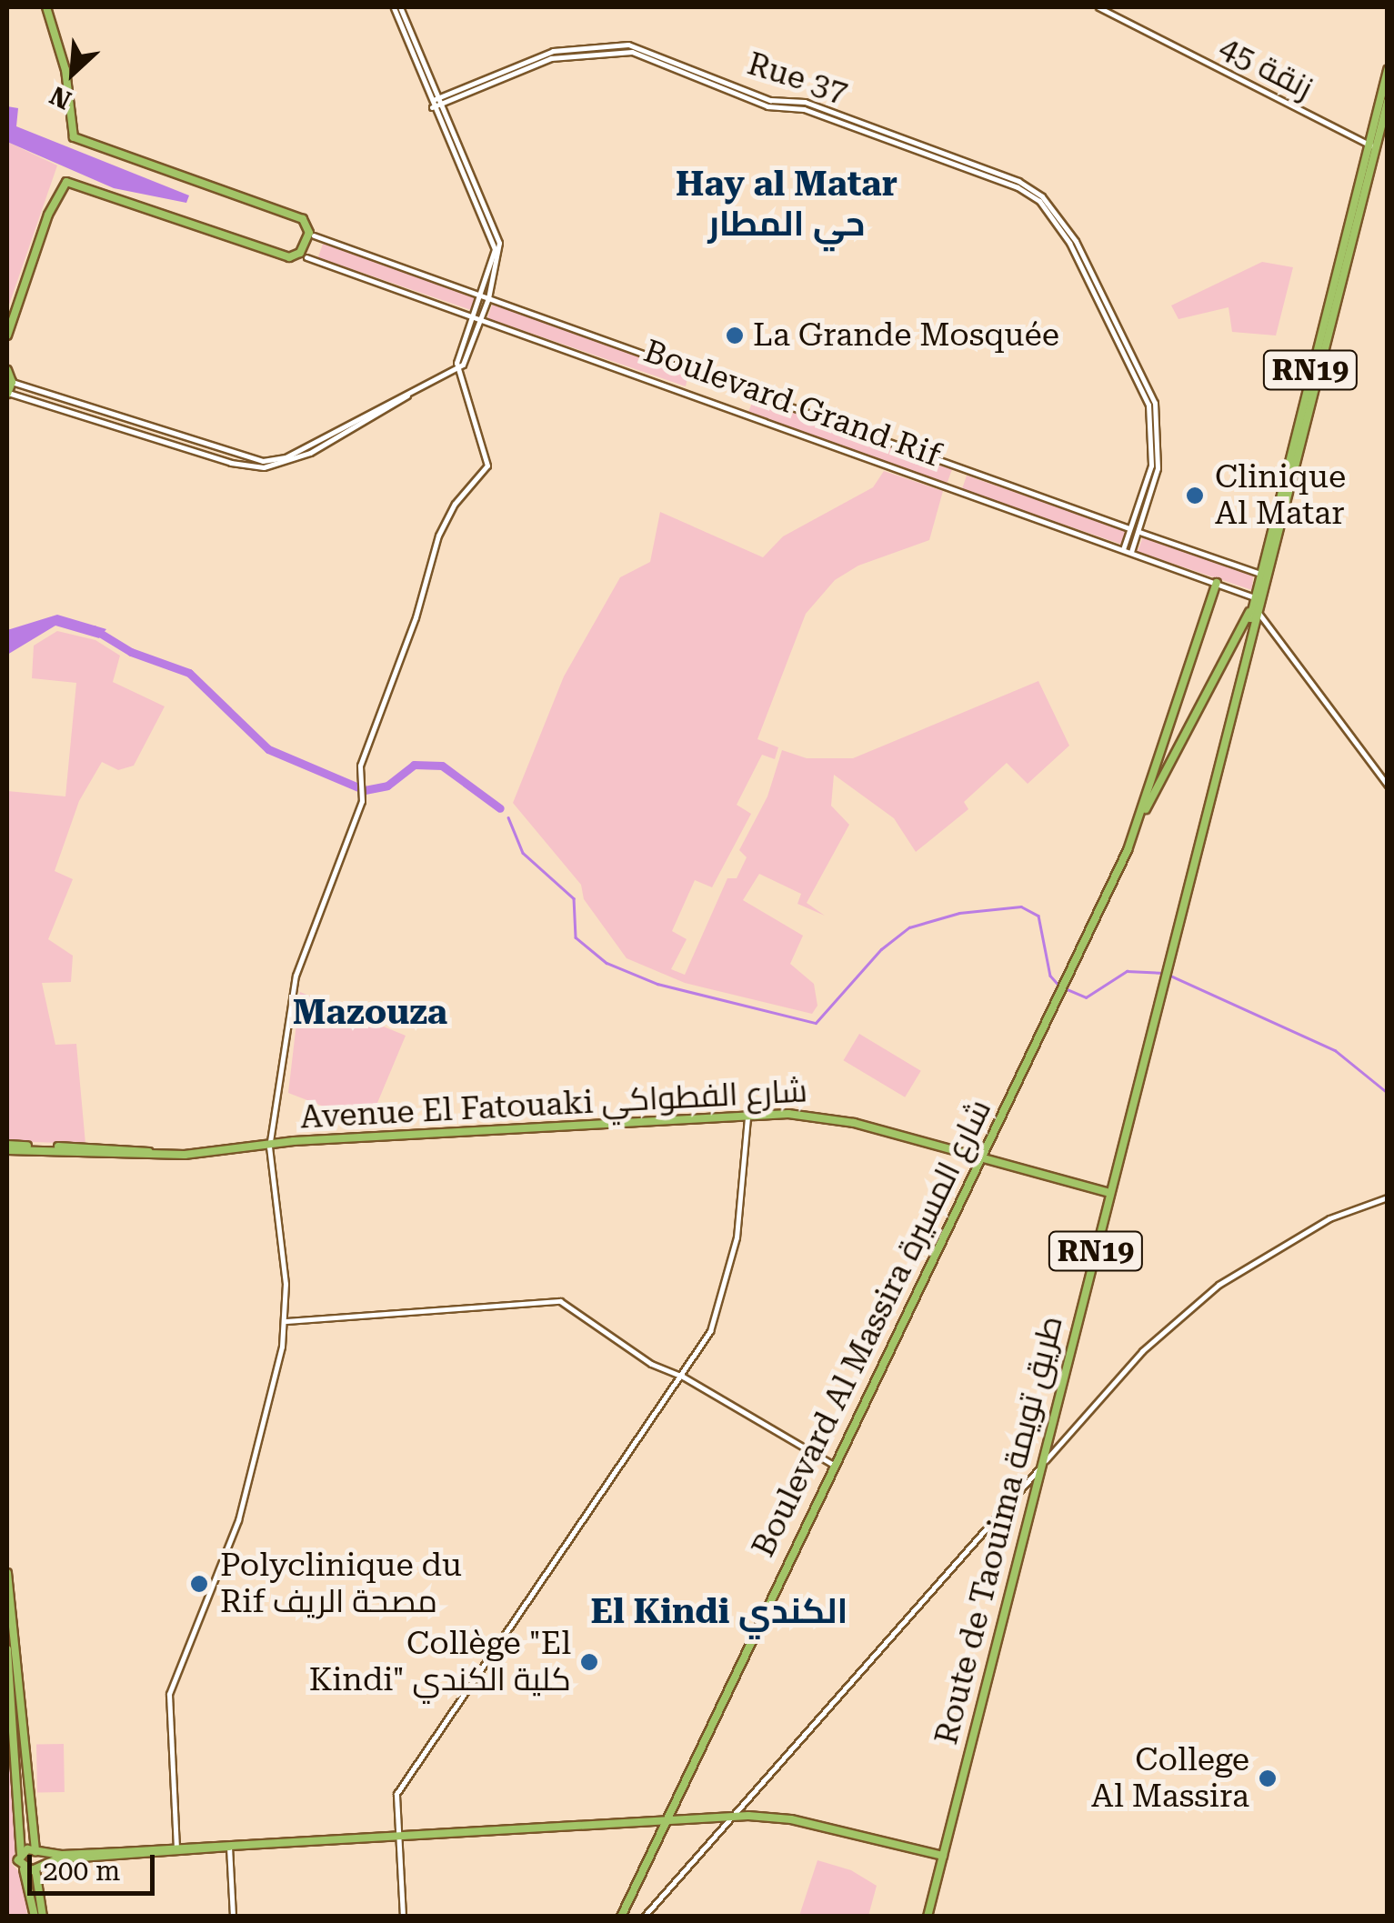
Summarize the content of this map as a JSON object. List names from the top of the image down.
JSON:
{
  "streets": {
    "main road": [
      "RN19",
      "Avenue El Fatouaki شارع الفطواكي",
      "Boulevard Al Massira شارع المسيرة",
      "Route de Taouima طريق تويمة"
    ],
    "street": ["زنقة 45", "Rue 37", "Boulevard Grand Rif"]
  },
  "crossings": [
    ["زنقة 45", "RN19"],
    ["Rue 37", "Boulevard Grand Rif"],
    ["RN19", "Boulevard Grand Rif"],
    ["RN19", "Route de Taouima طريق تويمة"],
    ["Boulevard Grand Rif", "Boulevard Al Massira شارع المسيرة"],
    ["Boulevard Grand Rif", "Route de Taouima طريق تويمة"],
    ["Avenue El Fatouaki شارع الفطواكي", "Boulevard Al Massira شارع المسيرة"],
    ["Avenue El Fatouaki شارع الفطواكي", "Route de Taouima طريق تويمة"],
    ["Boulevard Al Massira شارع المسيرة", "Route de Taouima طريق تويمة"]
  ],
  "districts": ["Hay al Matar حي المطار", "Mazouza", "El Kindi الكندي"],
  "places": [
    "La Grande Mosquée",
    "Clinique Al Matar",
    "Polyclinique du Rif مصحة الريف",
    "Collège \"El Kindi\" كلية الكندي",
    "College Al Massira"
  ],
  "scale_bar": "200 m",
  "north": "bottom left"
}
